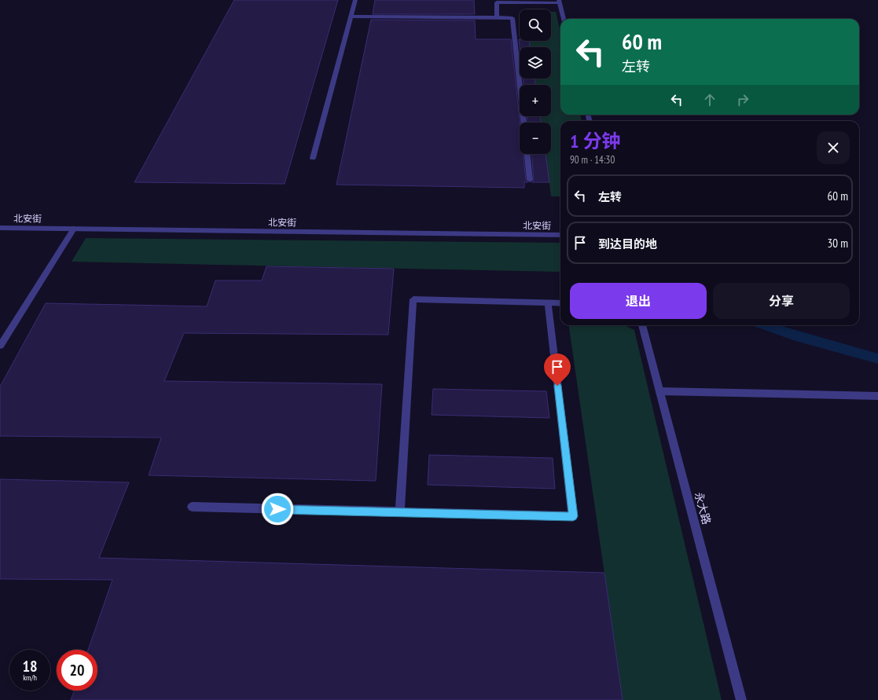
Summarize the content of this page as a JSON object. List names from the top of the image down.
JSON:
{
  "streets": {
    "street": ["北安街", "永大路"]
  },
  "page": {
    "map_buttons": ["+", "−"],
    "turn": ["60 m", "左转"],
    "heading": ["1 分钟", "90 m · 14:30"],
    "list": [
      {
        "name": "左转",
        "value": "60 m"
      },
      {
        "name": "到达目的地",
        "value": "30 m"
      }
    ],
    "buttons": ["退出", "分享"],
    "speed": "18 km/h",
    "limit": "20"
  }
}
